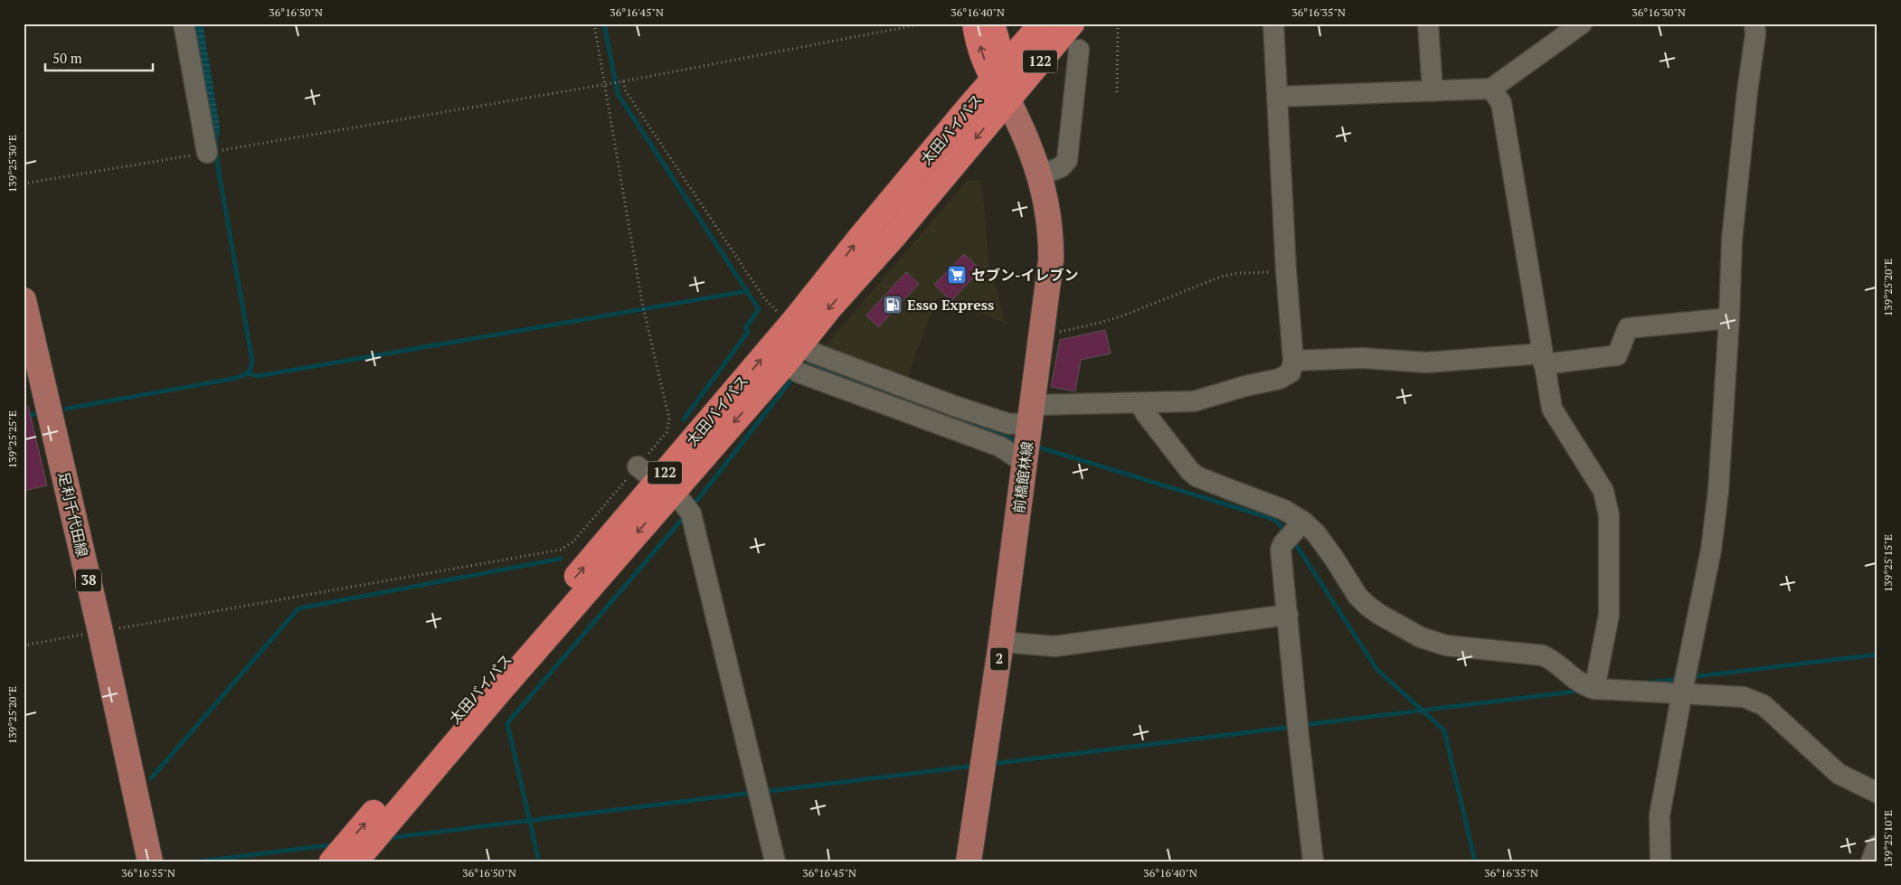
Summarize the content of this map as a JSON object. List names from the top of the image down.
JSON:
{
  "streets": {
    "highway": ["122", "太田バイパス"],
    "main road": [
      "前橋館林線",
      "足利千代田線",
      "38",
      "2"
    ]
  },
  "crossings": [
    ["122", "太田バイパス"],
    ["122", "前橋館林線"],
    ["太田バイパス", "前橋館林線"]
  ],
  "places": {
    "supermarket": ["セブン-イレブン"],
    "fuel station": ["Esso Express"]
  },
  "scale_bar": "50 m",
  "coordinates": [
    "36°16'50\"N",
    "36°16'45\"N",
    "36°16'40\"N",
    "36°16'35\"N",
    "36°16'30\"N",
    "139°25'30\"E",
    "139°25'20\"E",
    "139°25'25\"E",
    "139°25'15\"E",
    "139°25'10\"E",
    "36°16'55\"N"
  ]
}
